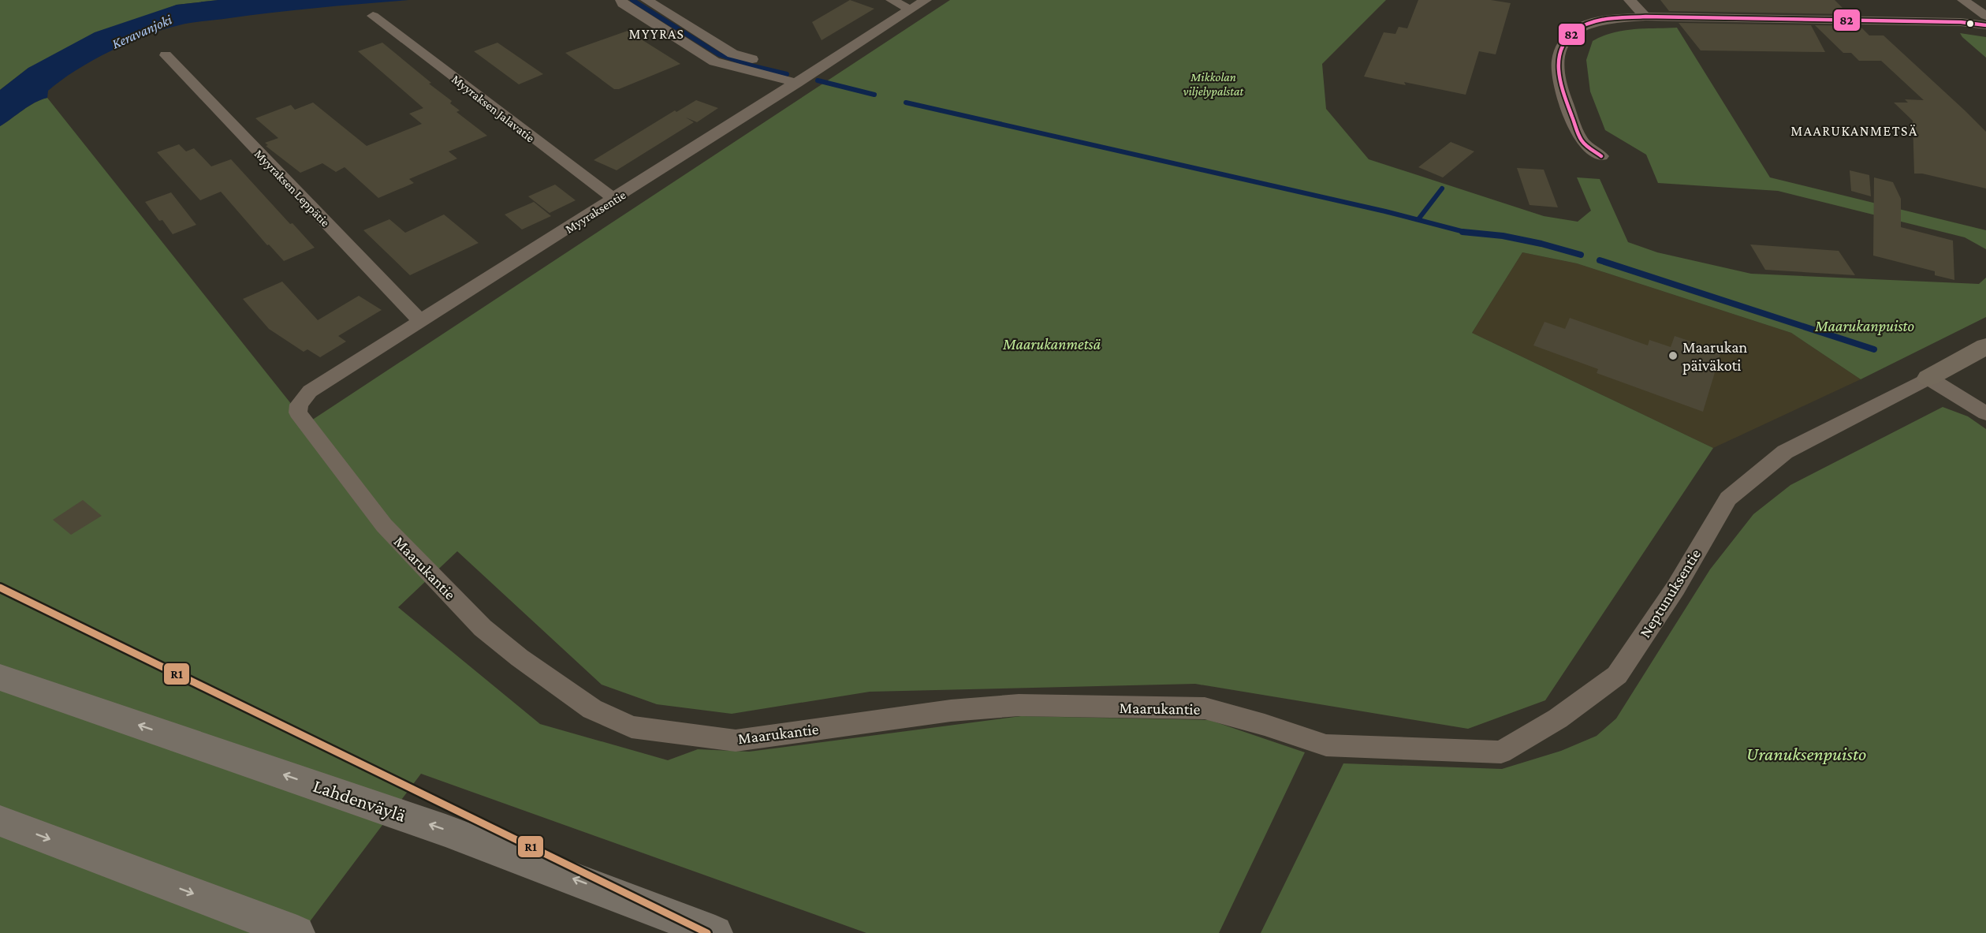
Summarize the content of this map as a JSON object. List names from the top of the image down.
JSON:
{
  "streets": {
    "highway": ["Lahdenväylä"],
    "street": [
      "Myyraksen Jalavatie",
      "Myyraksen Leppätie",
      "Myyraksentie",
      "Maarukantie",
      "Neptunuksentie"
    ]
  },
  "crossings": [
    ["Myyraksen Jalavatie", "Myyraksentie"],
    ["Myyraksen Leppätie", "Myyraksentie"],
    ["Myyraksentie", "Maarukantie"],
    ["Maarukantie", "Neptunuksentie"]
  ],
  "districts": ["MYYRAS", "MAARUKANMETSÄ"],
  "water": ["Keravanjoki"],
  "parks": [
    "Mikkolan viljelypalstat",
    "Maarukanpuisto",
    "Maarukanmetsä",
    "Uranuksenpuisto"
  ],
  "places": ["Maarukan päiväkoti"],
  "lines": ["transit line 82", "transit line R1"]
}
